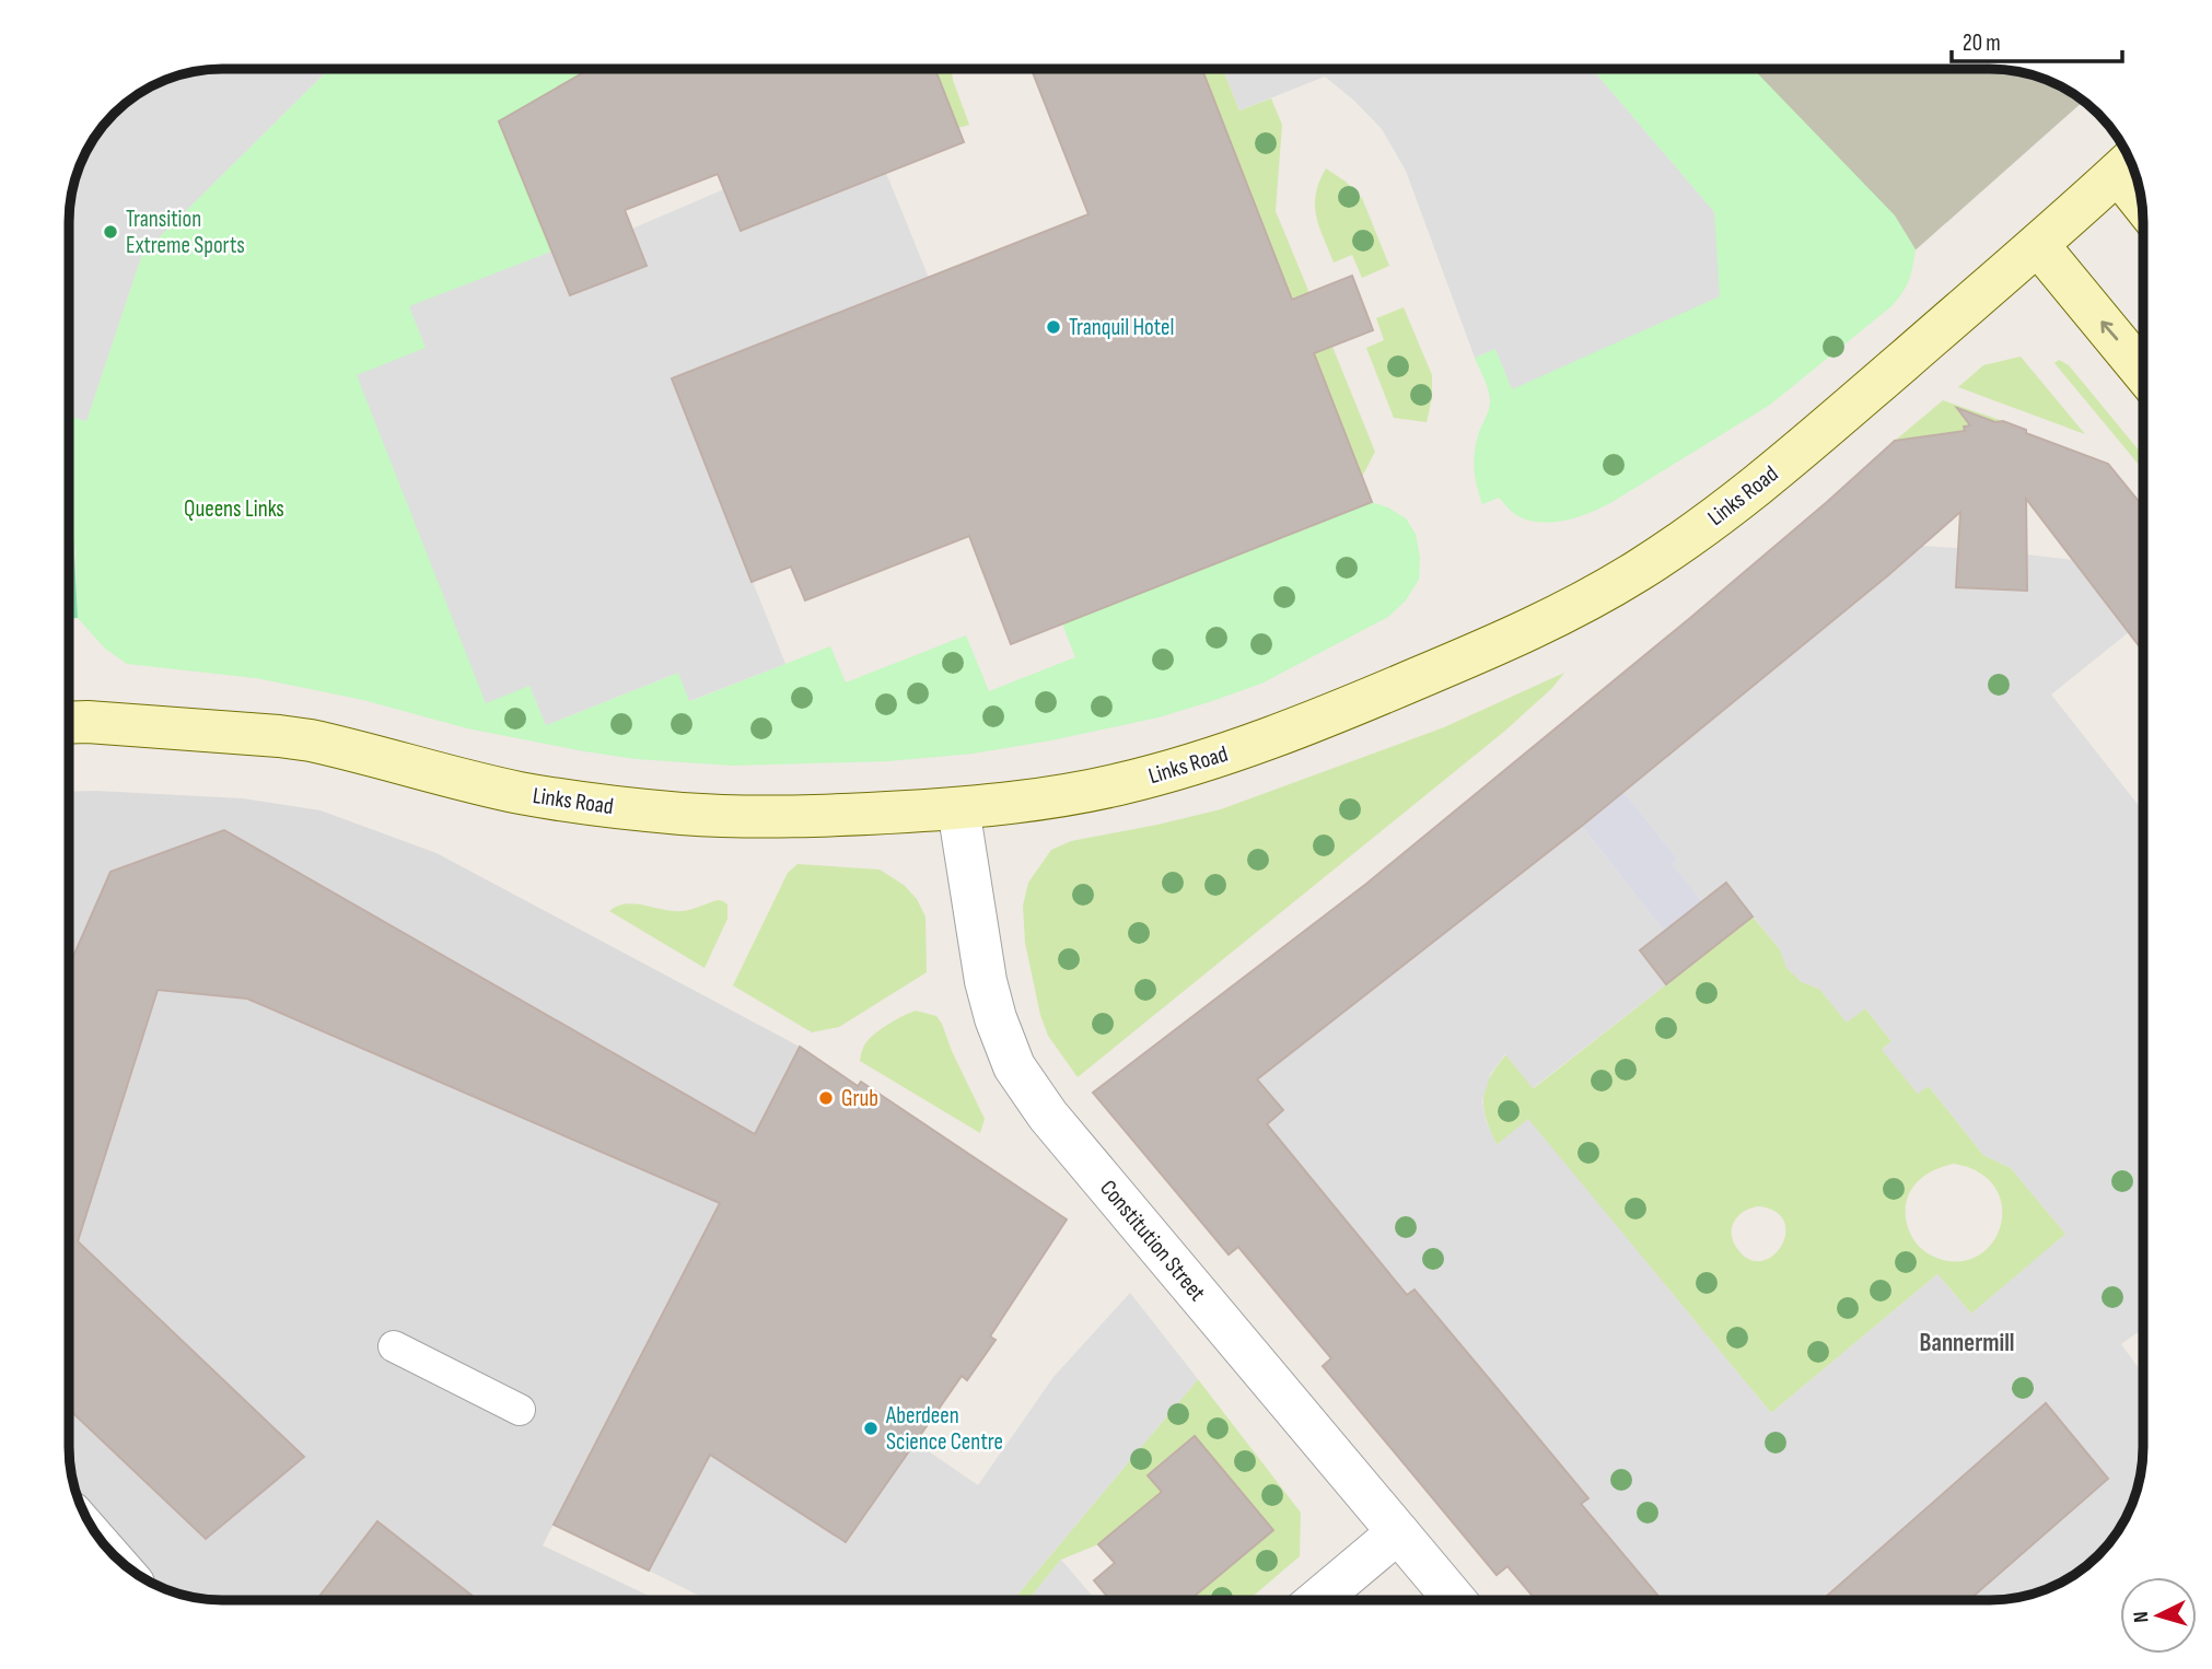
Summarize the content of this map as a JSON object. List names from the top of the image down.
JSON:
{
  "streets": {
    "street": ["Links Road", "Constitution Street"]
  },
  "crossings": [
    ["Links Road", "Constitution Street"]
  ],
  "districts": ["Bannermill"],
  "parks": ["Queens Links"],
  "places": [
    "Transition Extreme Sports",
    "Tranquil Hotel",
    "Grub",
    "Aberdeen Science Centre"
  ],
  "scale_bar": "20 m",
  "north": "left"
}
